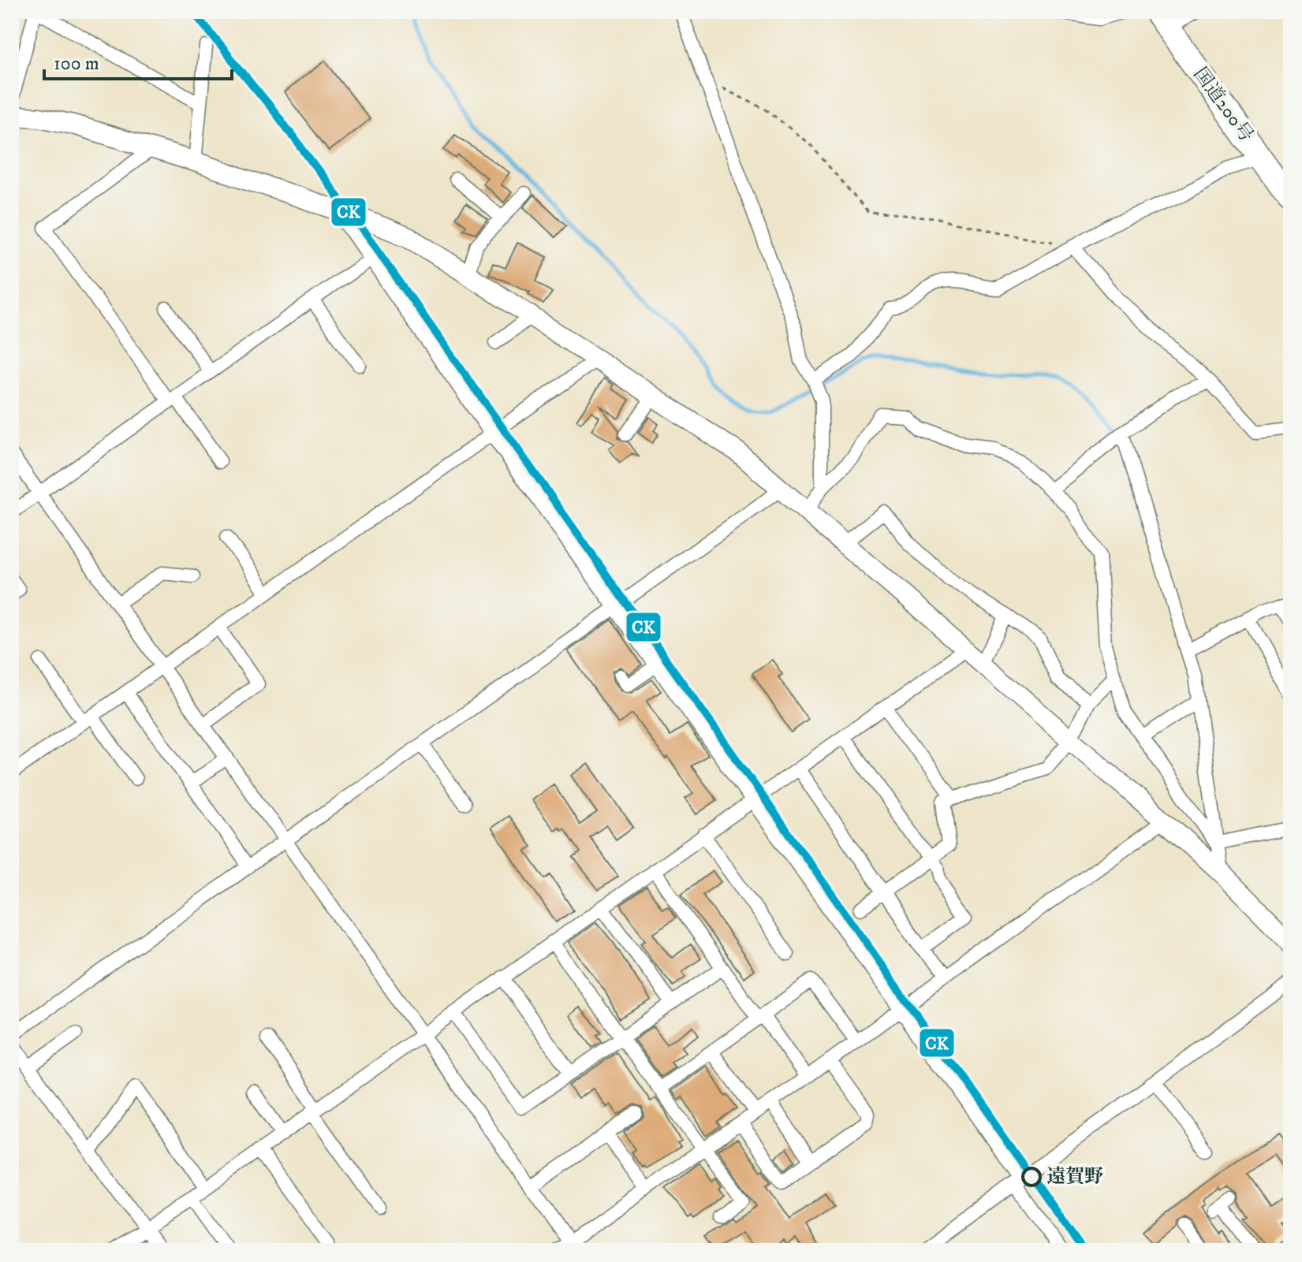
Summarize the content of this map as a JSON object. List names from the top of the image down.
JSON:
{
  "streets": {
    "highway": ["国道200号"]
  },
  "places": ["遠賀野"],
  "lines": ["transit line CK"],
  "scale_bar": "100 m"
}
